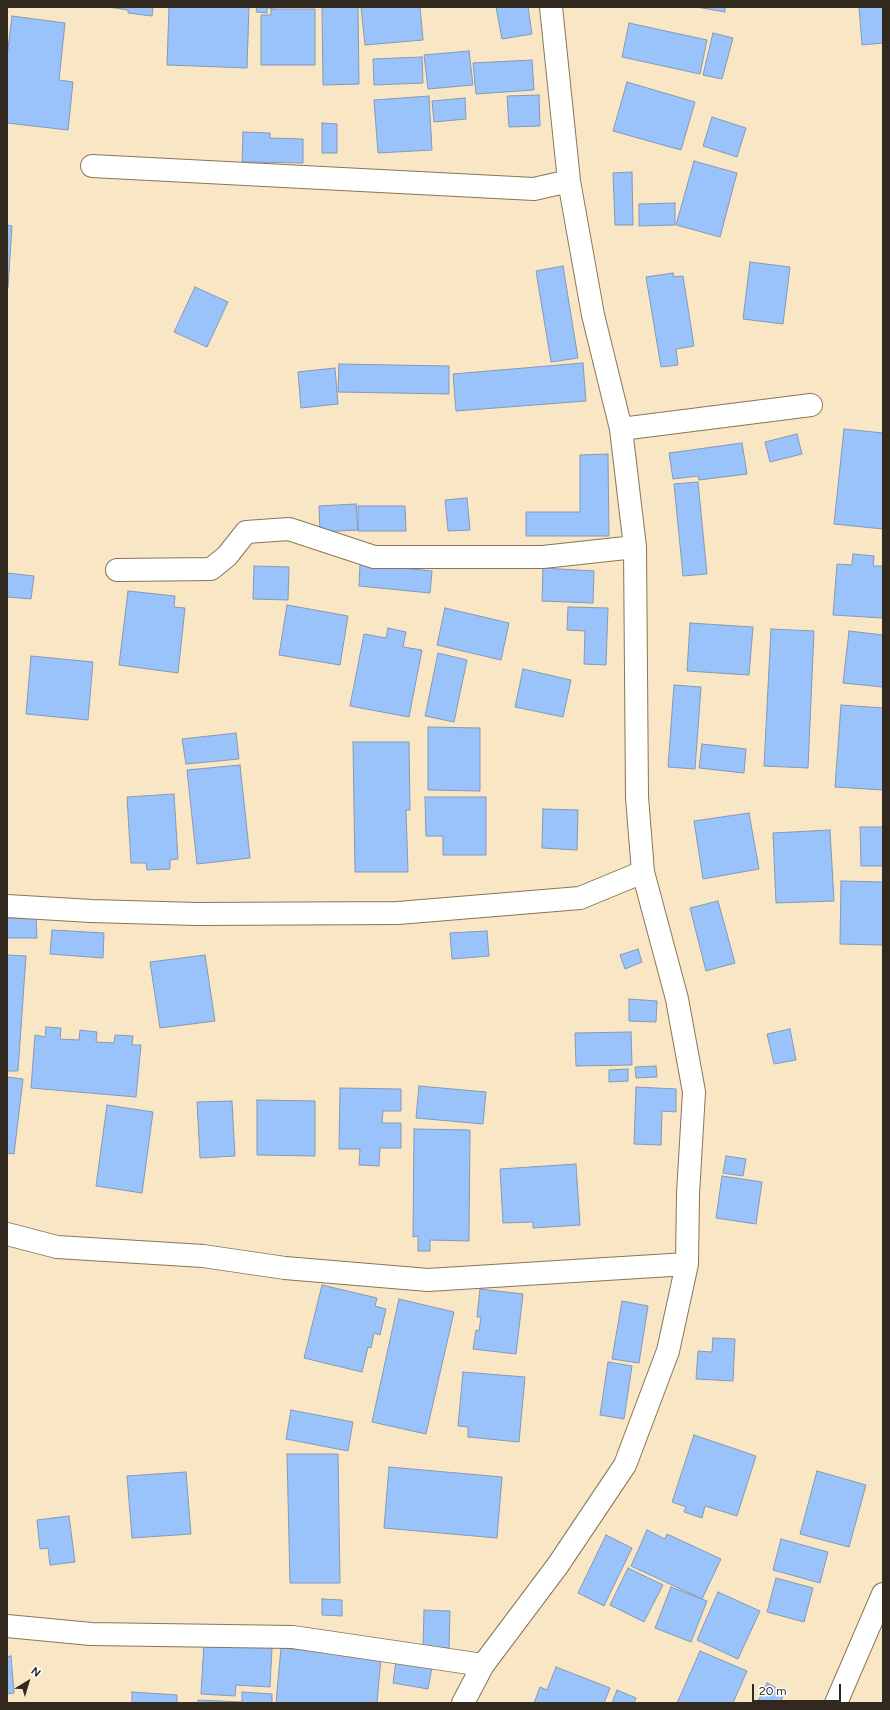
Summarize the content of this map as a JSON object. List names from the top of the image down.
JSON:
{
  "scale_bar": "20 m",
  "north": "top right"
}
